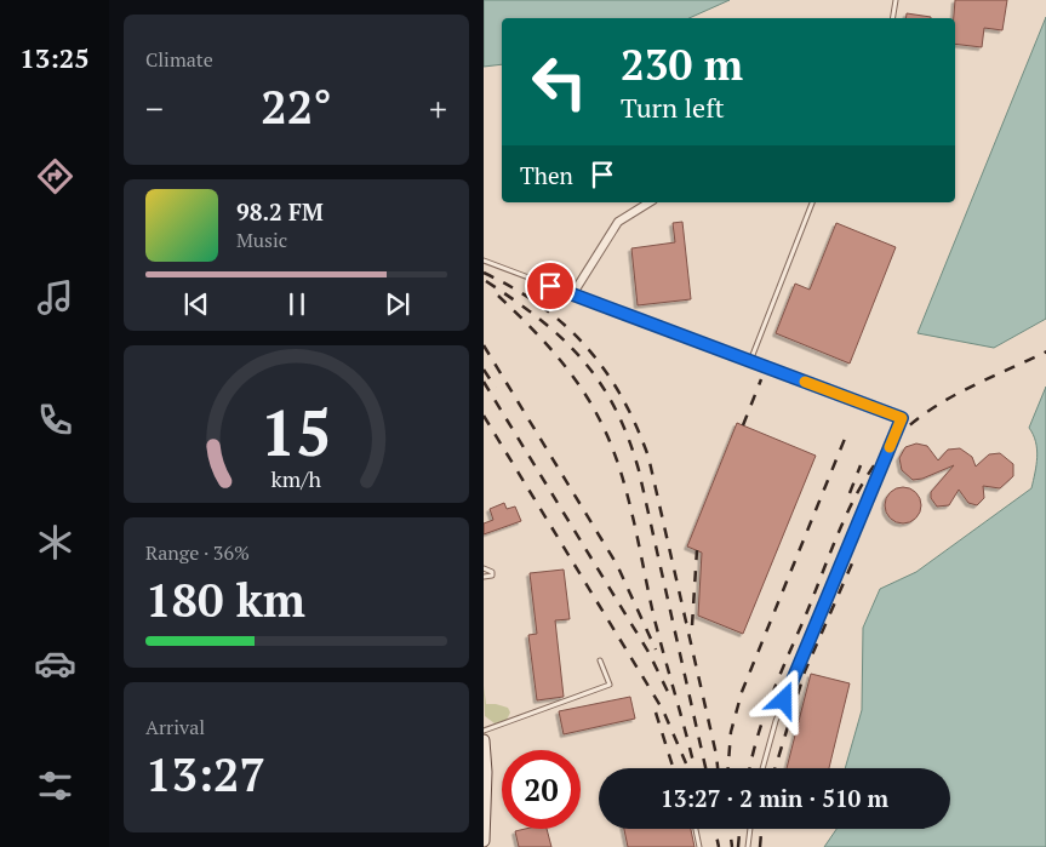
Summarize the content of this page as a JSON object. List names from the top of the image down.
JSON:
{
  "page": {
    "tabs": "13:25",
    "tile": [
      "Climate",
      ["Range · 36%", "180 km"],
      ["Arrival", "13:27"]
    ],
    "turn": ["230 m", "Turn left"],
    "heat": ["−", "22°", "+"],
    "then": "Then",
    "song": ["98.2 FM", "Music"],
    "limit": "20",
    "trip": "13:27 · 2 min · 510 m",
    "gauge": ["15", "km/h"]
  }
}
